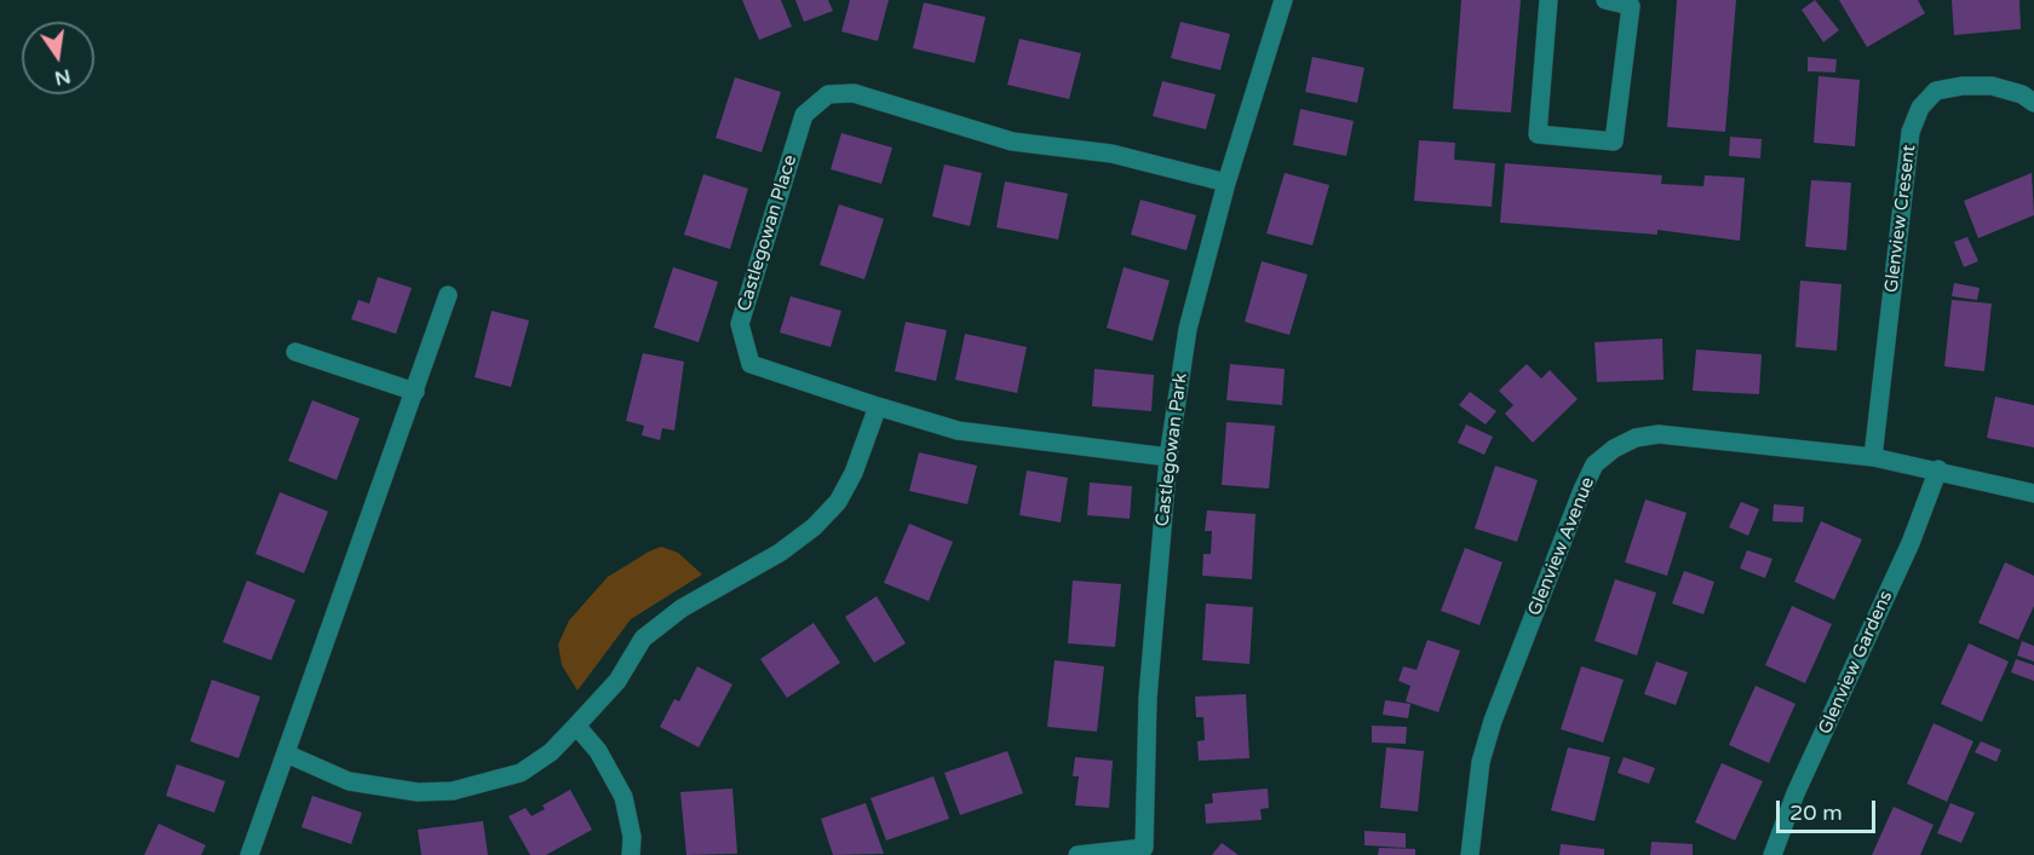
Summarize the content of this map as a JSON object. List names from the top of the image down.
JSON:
{
  "streets": {
    "street": [
      "Glenview Cresent",
      "Castlegowan Place",
      "Castlegowan Park",
      "Glenview Avenue",
      "Glenview Gardens"
    ]
  },
  "crossings": [
    ["Glenview Cresent", "Glenview Avenue"],
    ["Castlegowan Place", "Castlegowan Park"],
    ["Glenview Avenue", "Glenview Gardens"]
  ],
  "scale_bar": "20 m",
  "north": "bottom"
}
